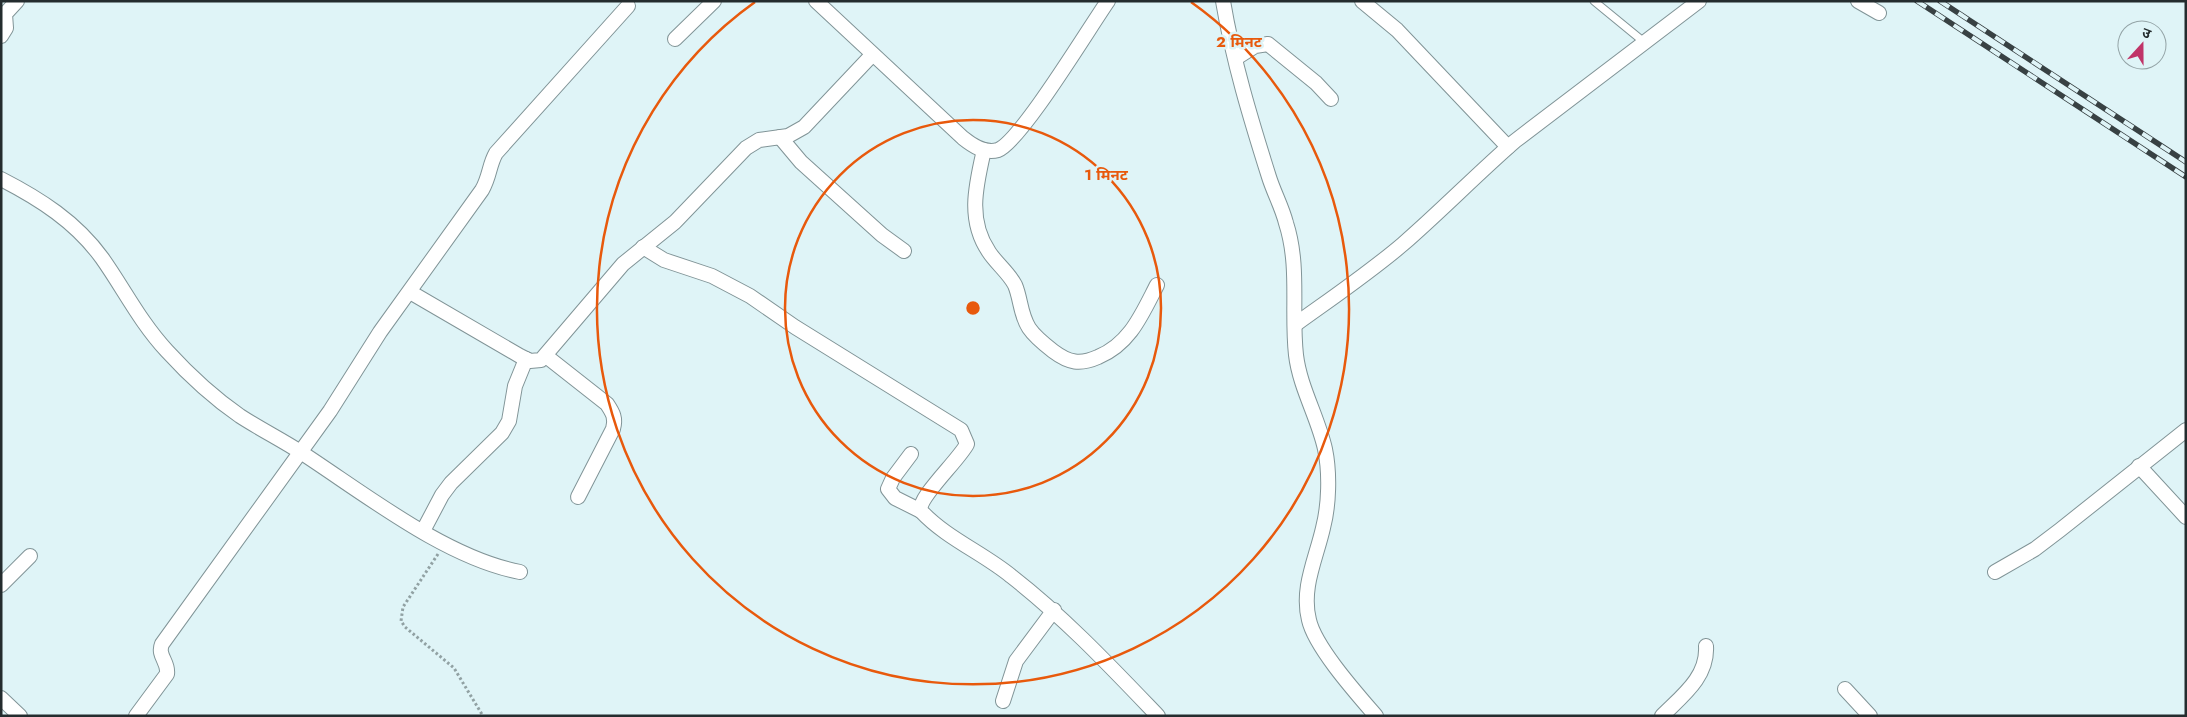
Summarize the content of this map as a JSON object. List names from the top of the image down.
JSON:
{
  "north": "top",
  "rings": ["2 मिनट", "1 मिनट"]
}
